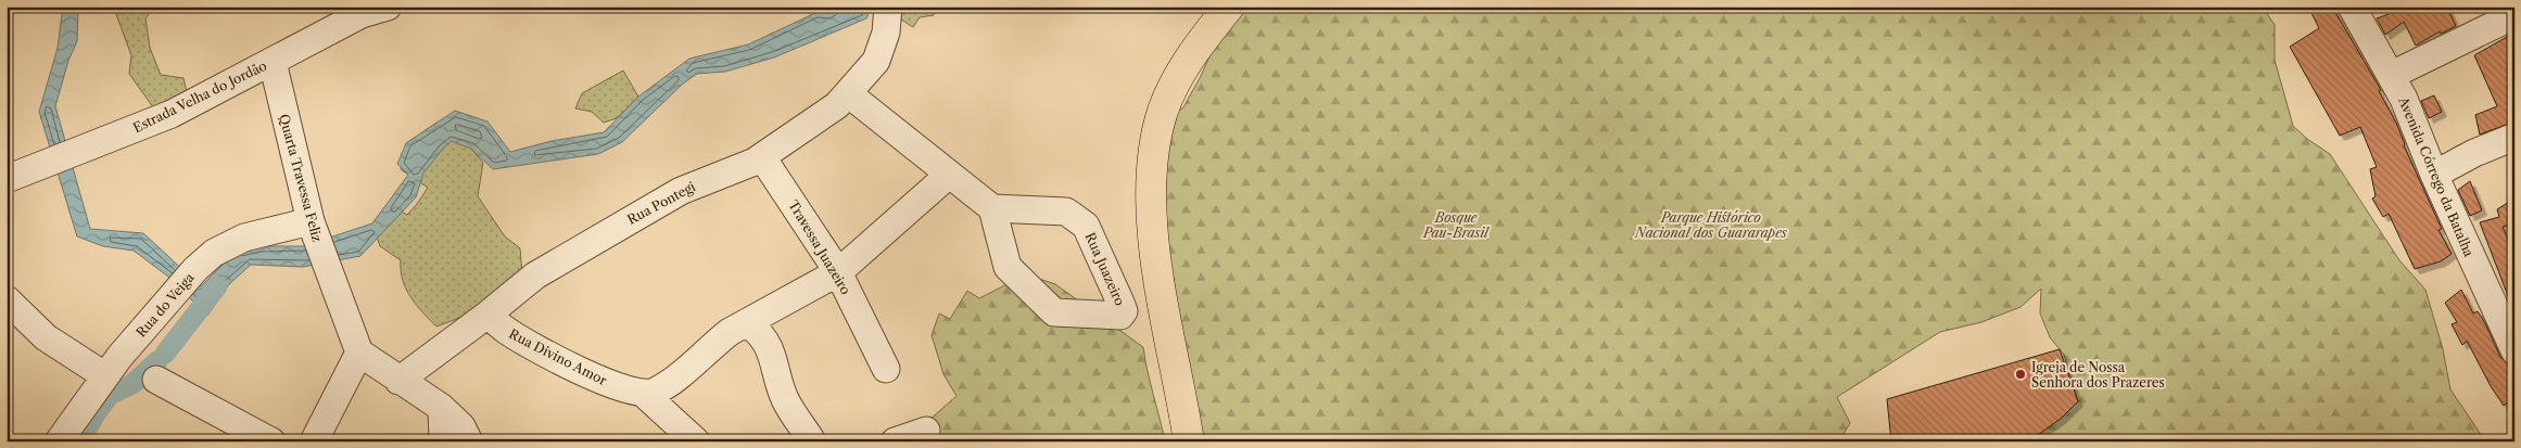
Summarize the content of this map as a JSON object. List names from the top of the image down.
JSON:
{
  "streets": {
    "street": [
      "Estrada Velha do Jordão",
      "Avenida Córrego da Batalha",
      "Quarta Travessa Feliz",
      "Rua Pontegi",
      "Travessa Juazeiro",
      "Rua Juazeiro",
      "Rua do Veiga",
      "Rua Divino Amor"
    ]
  },
  "crossings": [
    ["Estrada Velha do Jordão", "Quarta Travessa Feliz"],
    ["Quarta Travessa Feliz", "Rua do Veiga"],
    ["Rua Pontegi", "Travessa Juazeiro"],
    ["Rua Pontegi", "Rua Divino Amor"]
  ],
  "parks": ["Bosque Pau-Brasil", "Parque Histórico Nacional dos Guararapes"],
  "places": ["Igreja de Nossa Senhora dos Prazeres"]
}
